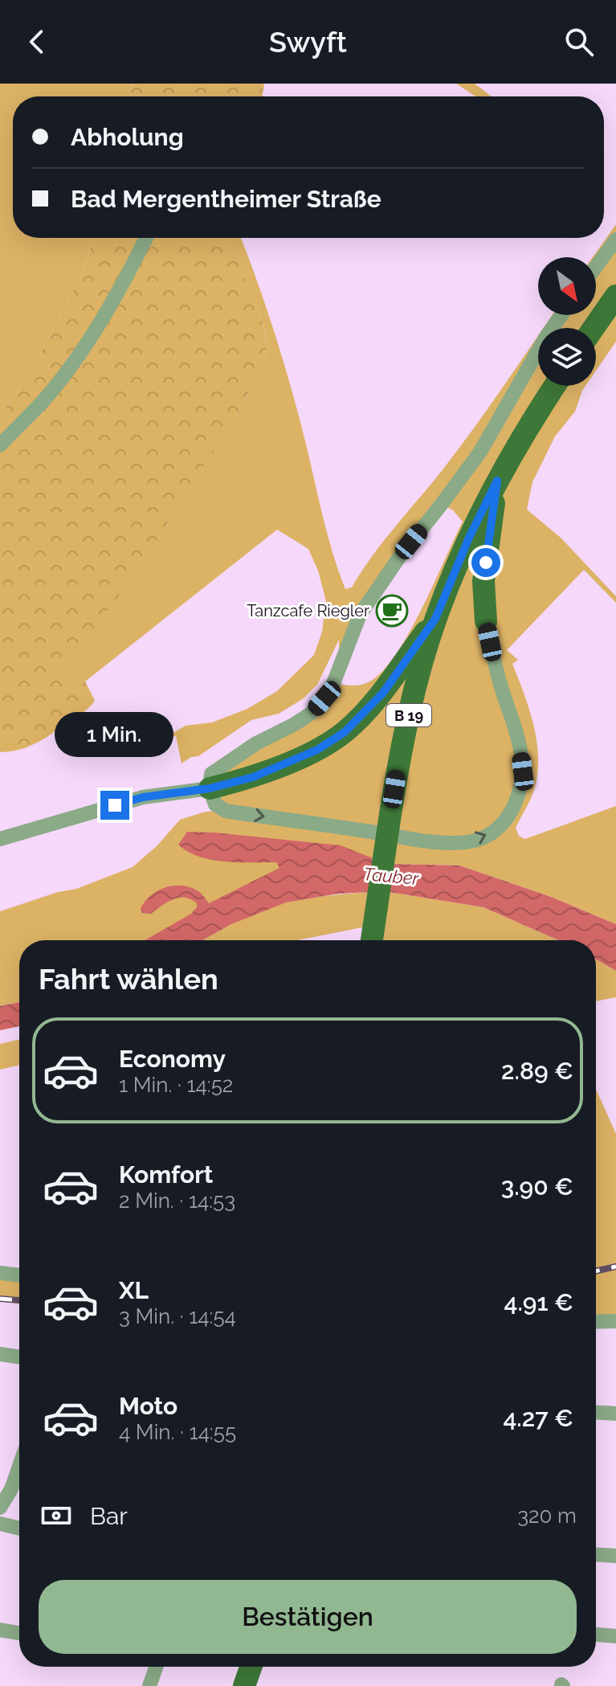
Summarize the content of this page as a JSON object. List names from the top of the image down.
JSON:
{
  "streets": {
    "main road": ["B 19"]
  },
  "water": ["Tauber"],
  "places": {
    "cafe": ["Tanzcafe Riegler"]
  },
  "north": "bottom right",
  "page": {
    "header": "Swyft",
    "banner": ["Abholung", "Bad Mergentheimer Straße"],
    "bubble": "1 Min.",
    "heading": "Fahrt wählen",
    "list": [
      {
        "name": "Economy",
        "note": "1 Min. · 14:52",
        "value": "2.89 €"
      },
      {
        "name": "Komfort",
        "note": "2 Min. · 14:53",
        "value": "3.90 €"
      },
      {
        "name": "XL",
        "note": "3 Min. · 14:54",
        "value": "4.91 €"
      },
      {
        "name": "Moto",
        "note": "4 Min. · 14:55",
        "value": "4.27 €"
      }
    ],
    "pay": ["Bar", "320 m"],
    "buttons": "Bestätigen"
  }
}
